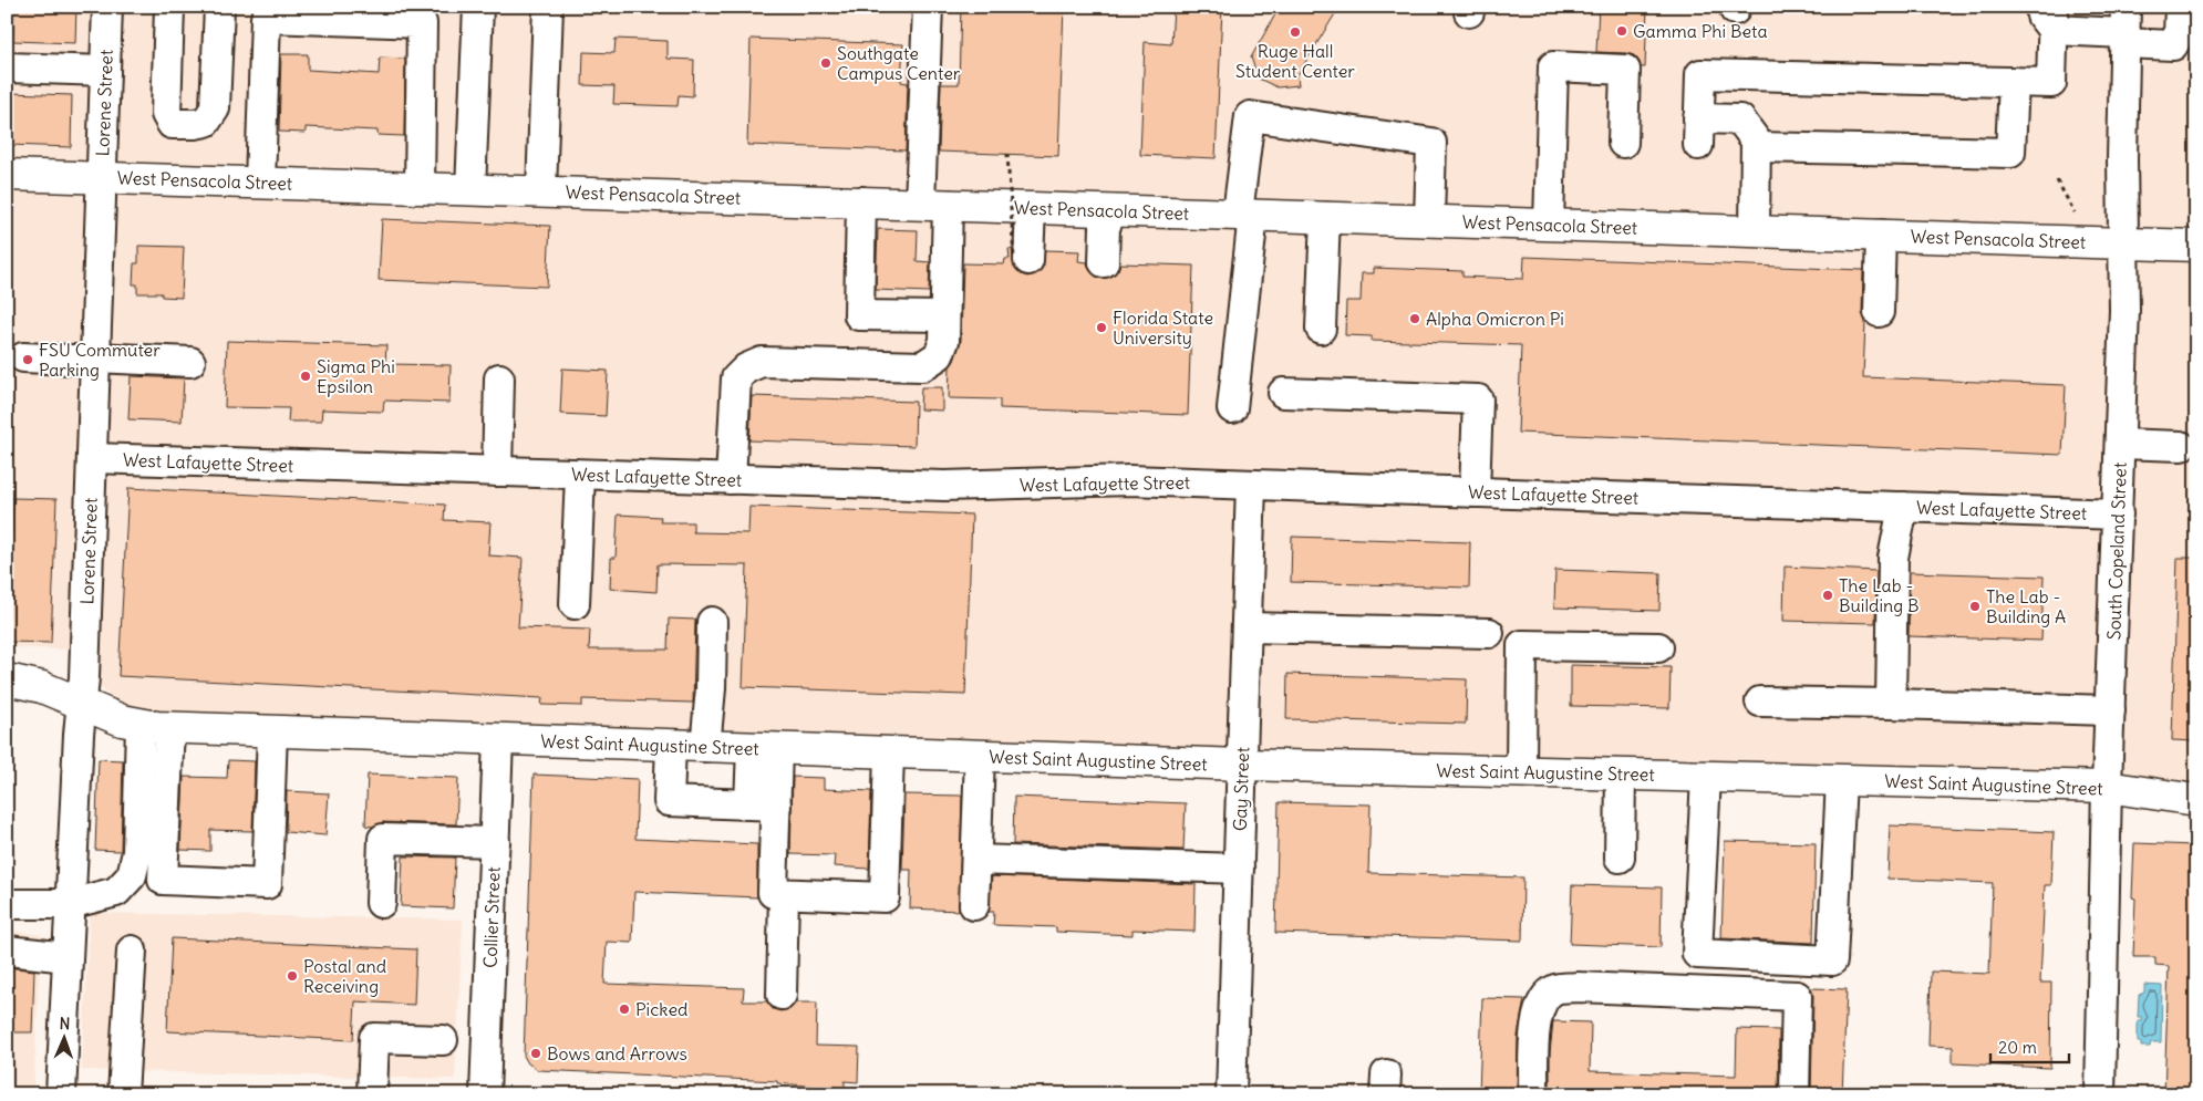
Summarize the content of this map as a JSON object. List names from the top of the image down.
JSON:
{
  "streets": {
    "main road": ["West Pensacola Street", "West Saint Augustine Street"],
    "street": [
      "Lorene Street",
      "West Lafayette Street",
      "South Copeland Street",
      "Gay Street",
      "Collier Street"
    ]
  },
  "crossings": [
    ["Lorene Street", "West Pensacola Street"],
    ["Lorene Street", "West Lafayette Street"],
    ["Lorene Street", "West Saint Augustine Street"],
    ["West Pensacola Street", "South Copeland Street"],
    ["West Lafayette Street", "South Copeland Street"],
    ["West Lafayette Street", "Gay Street"],
    ["South Copeland Street", "West Saint Augustine Street"],
    ["West Saint Augustine Street", "Gay Street"],
    ["West Saint Augustine Street", "Collier Street"]
  ],
  "places": [
    "Gamma Phi Beta",
    "Ruge Hall Student Center",
    "Southgate Campus Center",
    "Alpha Omicron Pi",
    "Florida State University",
    "FSU Commuter Parking",
    "Sigma Phi Epsilon",
    "The Lab - Building B",
    "The Lab - Building A",
    "Postal and Receiving",
    "Picked",
    "Bows and Arrows"
  ],
  "scale_bar": "20 m",
  "north": "top"
}
